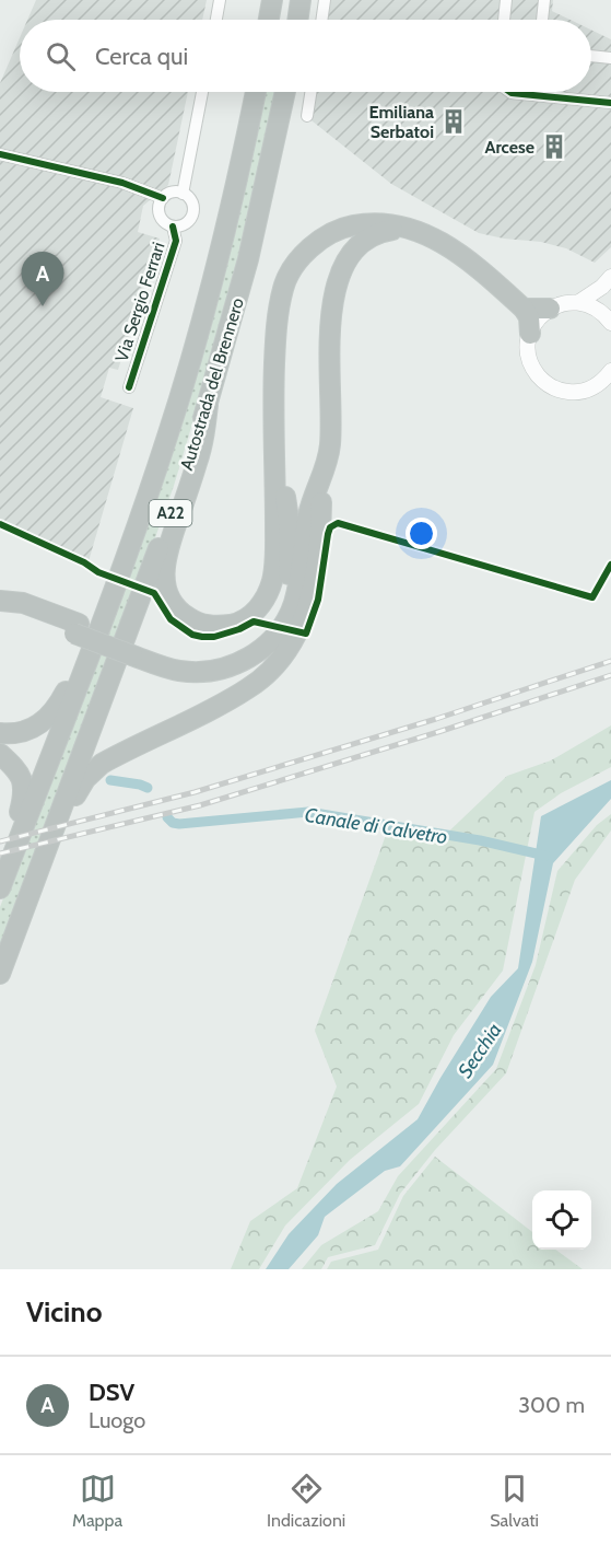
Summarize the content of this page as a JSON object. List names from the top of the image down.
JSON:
{
  "streets": {
    "highway": ["Autostrada del Brennero", "A22"],
    "street": ["Via Sergio Ferrari"]
  },
  "water": ["Canale di Calvetro", "Secchia"],
  "places": {
    "building": ["Emiliana Serbatoi", "Arcese"]
  },
  "page": {
    "search": "Cerca qui",
    "pins": "A",
    "heading": "Vicino",
    "list": [
      {
        "mark": "A",
        "name": "DSV",
        "note": "Luogo",
        "value": "300 m"
      }
    ],
    "nav": ["Mappa", "Indicazioni", "Salvati"]
  }
}
